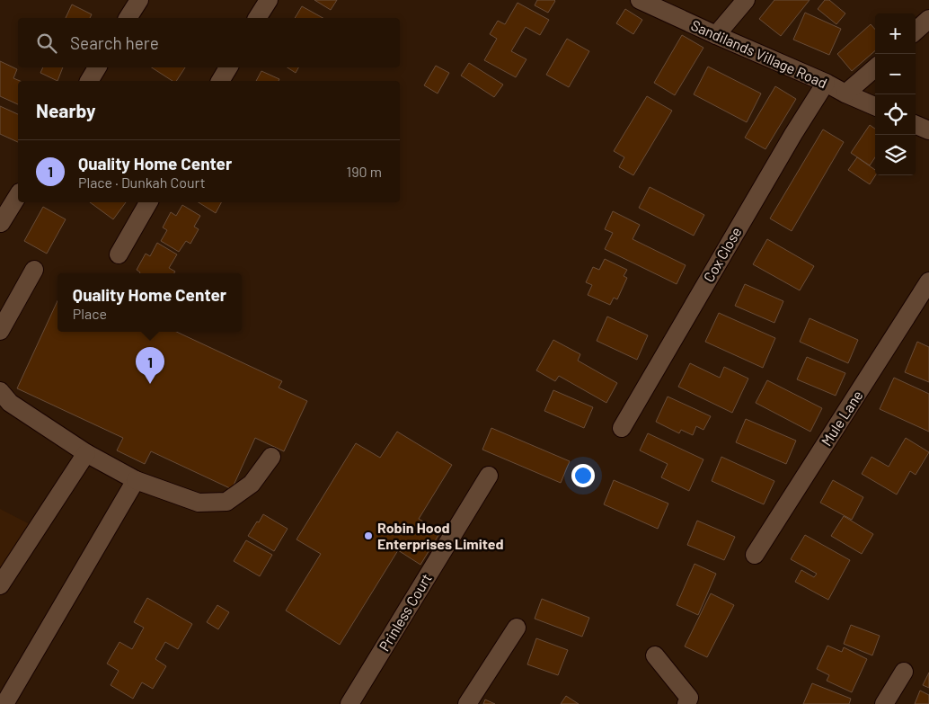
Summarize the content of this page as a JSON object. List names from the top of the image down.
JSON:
{
  "streets": {
    "street": [
      "Sandilands Village Road",
      "Cox Close",
      "Mule Lane",
      "Prinless Court"
    ]
  },
  "crossings": [
    ["Sandilands Village Road", "Cox Close"]
  ],
  "places": ["Robin Hood Enterprises Limited"],
  "page": {
    "map_buttons": ["+", "−"],
    "search": "Search here",
    "heading": "Nearby",
    "list": [
      {
        "mark": "1",
        "name": "Quality Home Center",
        "note": "Place · Dunkah Court",
        "value": "190 m"
      }
    ],
    "popup": ["Quality Home Center", "Place"],
    "pins": "1"
  }
}
